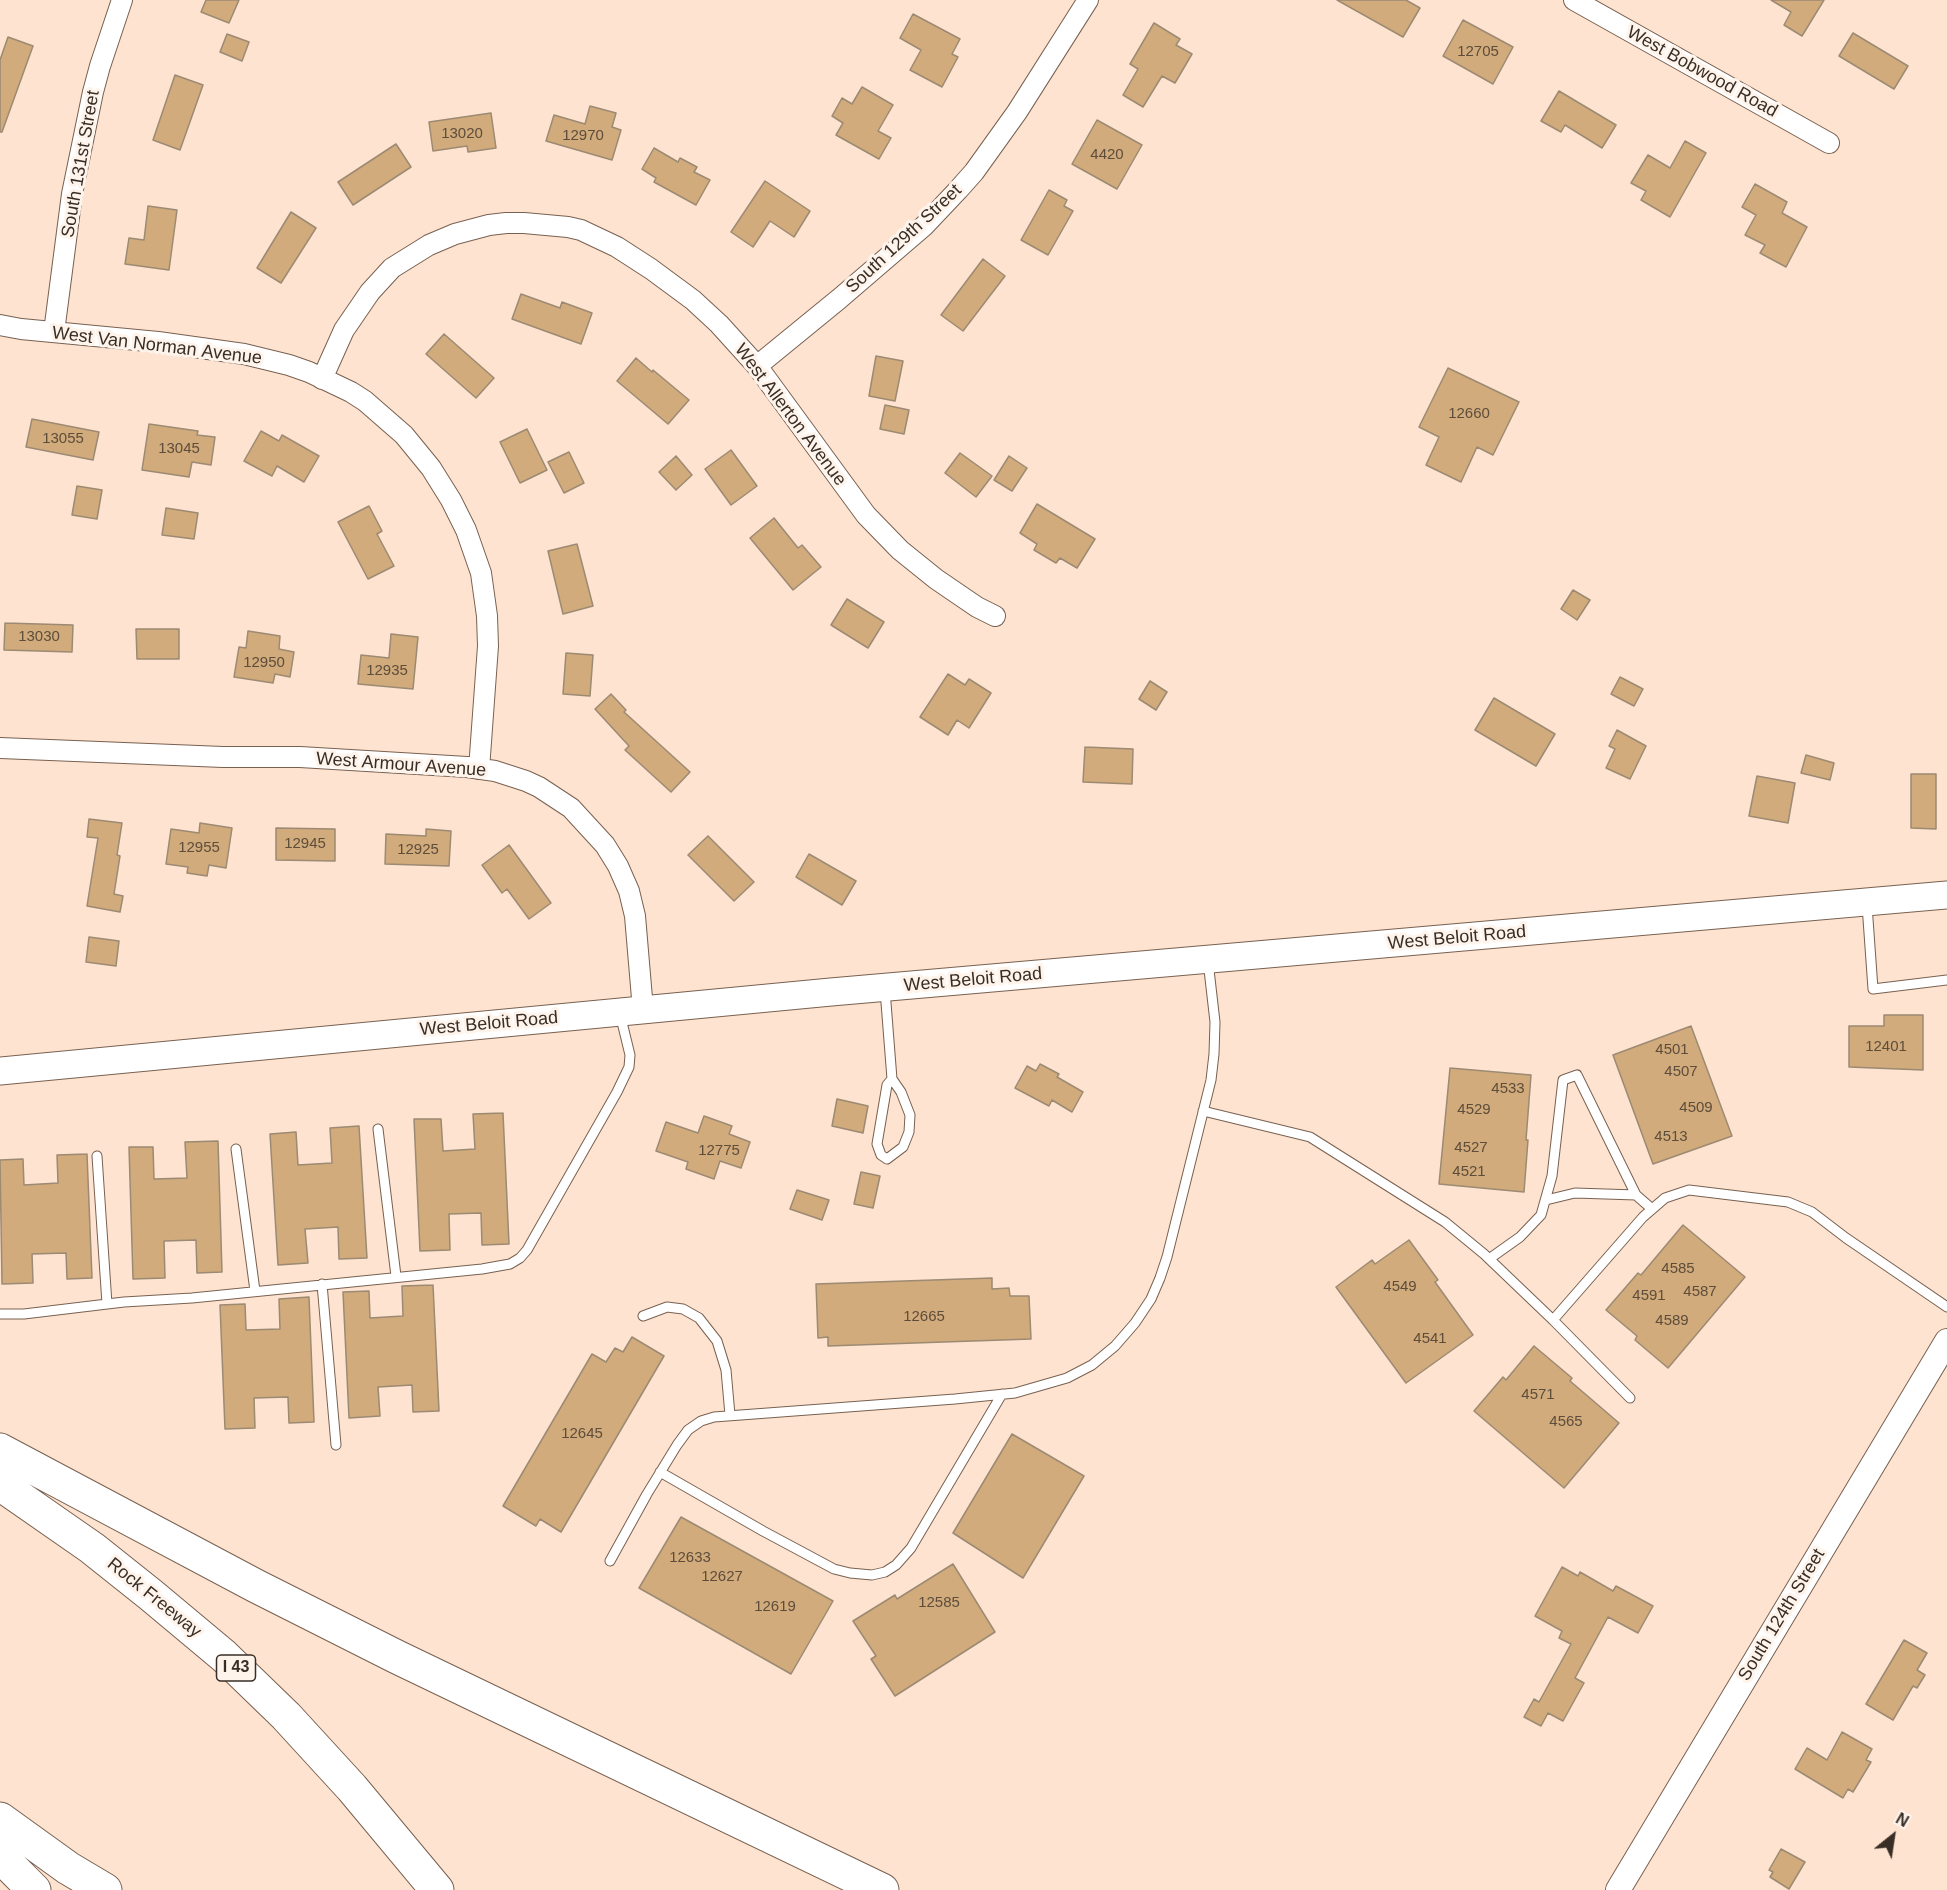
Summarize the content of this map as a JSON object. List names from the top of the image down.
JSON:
{
  "streets": {
    "highway": ["Rock Freeway", "I 43"],
    "main road": ["West Beloit Road"],
    "street": [
      "West Bobwood Road",
      "South 131st Street",
      "South 129th Street",
      "West Van Norman Avenue",
      "West Allerton Avenue",
      "West Armour Avenue",
      "South 124th Street"
    ]
  },
  "crossings": [
    ["South 131st Street", "West Van Norman Avenue"],
    ["South 129th Street", "West Allerton Avenue"],
    ["West Van Norman Avenue", "West Allerton Avenue"],
    ["West Van Norman Avenue", "West Armour Avenue"],
    ["West Armour Avenue", "West Beloit Road"]
  ],
  "house_numbers": [
    "12705",
    "13020",
    "12970",
    "4420",
    "12660",
    "13055",
    "13045",
    "13030",
    "12950",
    "12935",
    "12945",
    "12955",
    "12925",
    "12401",
    "4501",
    "4507",
    "4533",
    "4509",
    "4529",
    "4513",
    "4527",
    "12775",
    "4521",
    "4585",
    "4549",
    "4587",
    "4591",
    "12665",
    "4589",
    "4541",
    "4571",
    "4565",
    "12645",
    "12633",
    "12627",
    "12585",
    "12619"
  ],
  "north": "top right"
}
